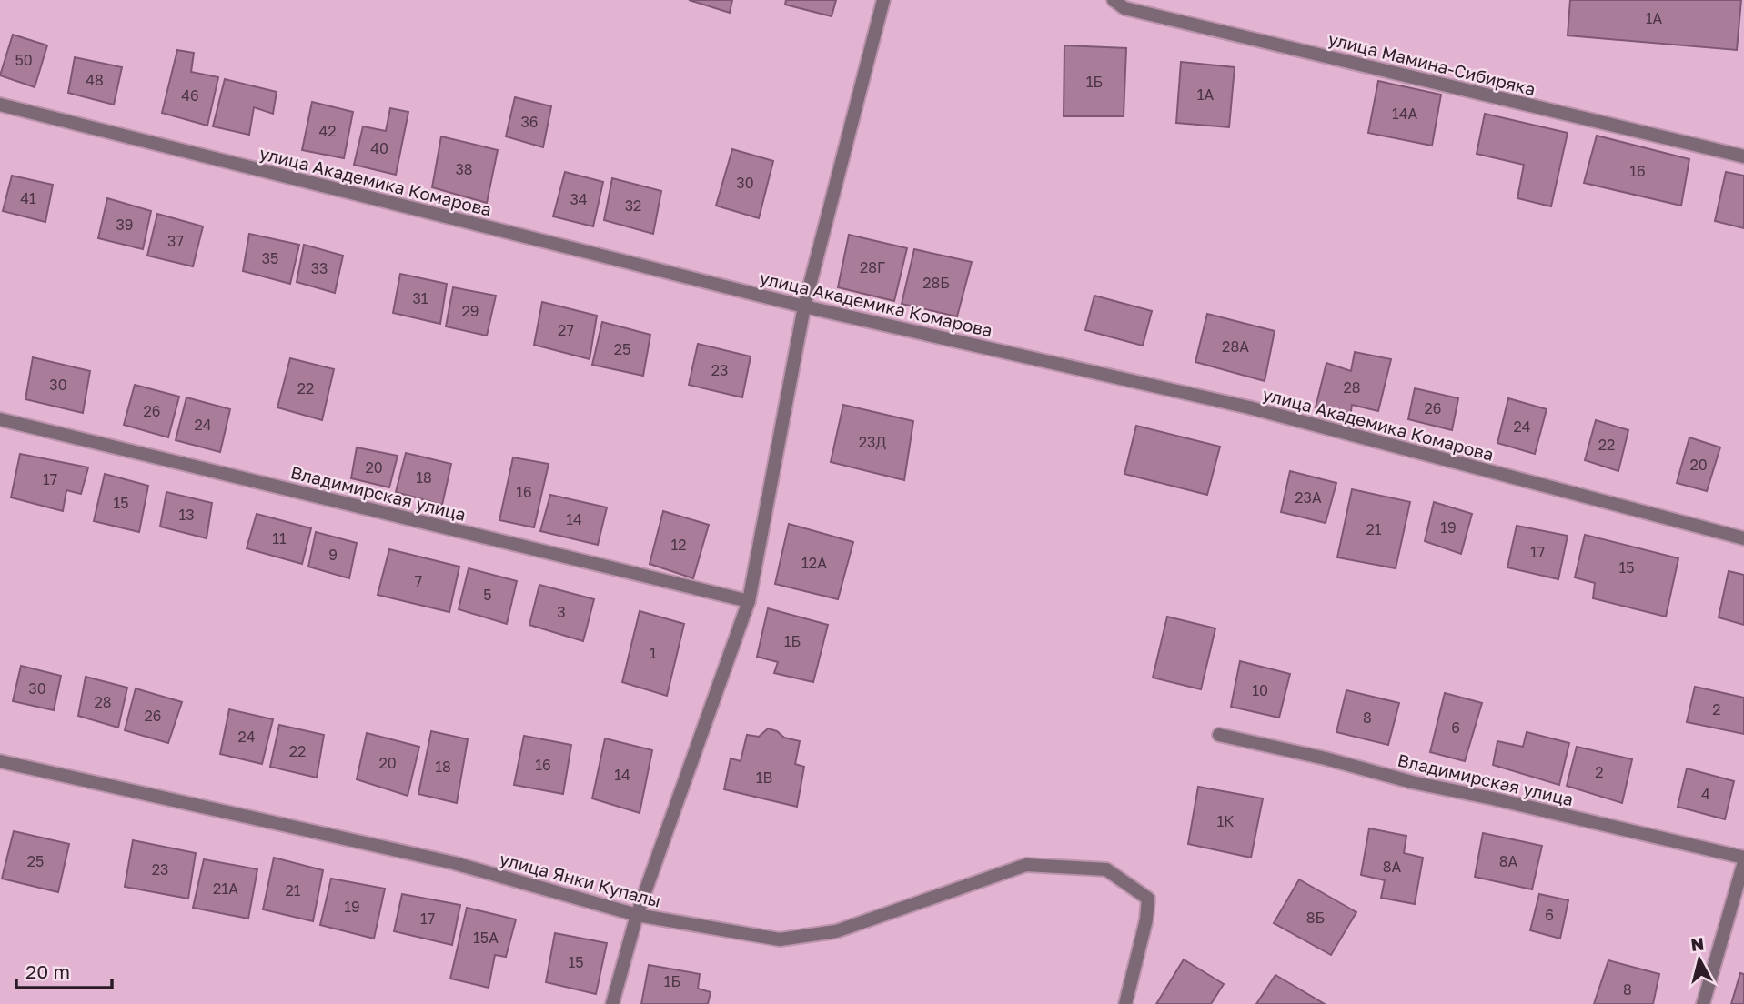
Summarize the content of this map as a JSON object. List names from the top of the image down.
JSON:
{
  "streets": {
    "street": [
      "улица Мамина-Сибиряка",
      "улица Академика Комарова",
      "Владимирская улица",
      "улица Янки Купалы"
    ]
  },
  "house_numbers": [
    "1А",
    "50",
    "48",
    "1Б",
    "1А",
    "46",
    "14А",
    "36",
    "42",
    "40",
    "38",
    "16",
    "30",
    "41",
    "34",
    "32",
    "39",
    "37",
    "35",
    "28Г",
    "33",
    "28Б",
    "31",
    "29",
    "27",
    "28А",
    "25",
    "23",
    "30",
    "28",
    "22",
    "26",
    "26",
    "24",
    "24",
    "23Д",
    "22",
    "20",
    "20",
    "18",
    "17",
    "16",
    "23А",
    "15",
    "13",
    "14",
    "19",
    "21",
    "11",
    "12",
    "17",
    "9",
    "12А",
    "15",
    "7",
    "5",
    "3",
    "1Б",
    "1",
    "30",
    "10",
    "28",
    "2",
    "26",
    "8",
    "6",
    "24",
    "22",
    "20",
    "16",
    "18",
    "2",
    "14",
    "1В",
    "4",
    "1К",
    "25",
    "8А",
    "8А",
    "23",
    "21А",
    "21",
    "19",
    "6",
    "8Б",
    "17",
    "15А",
    "15",
    "1Б",
    "8"
  ],
  "scale_bar": "20 m",
  "north": "top"
}
